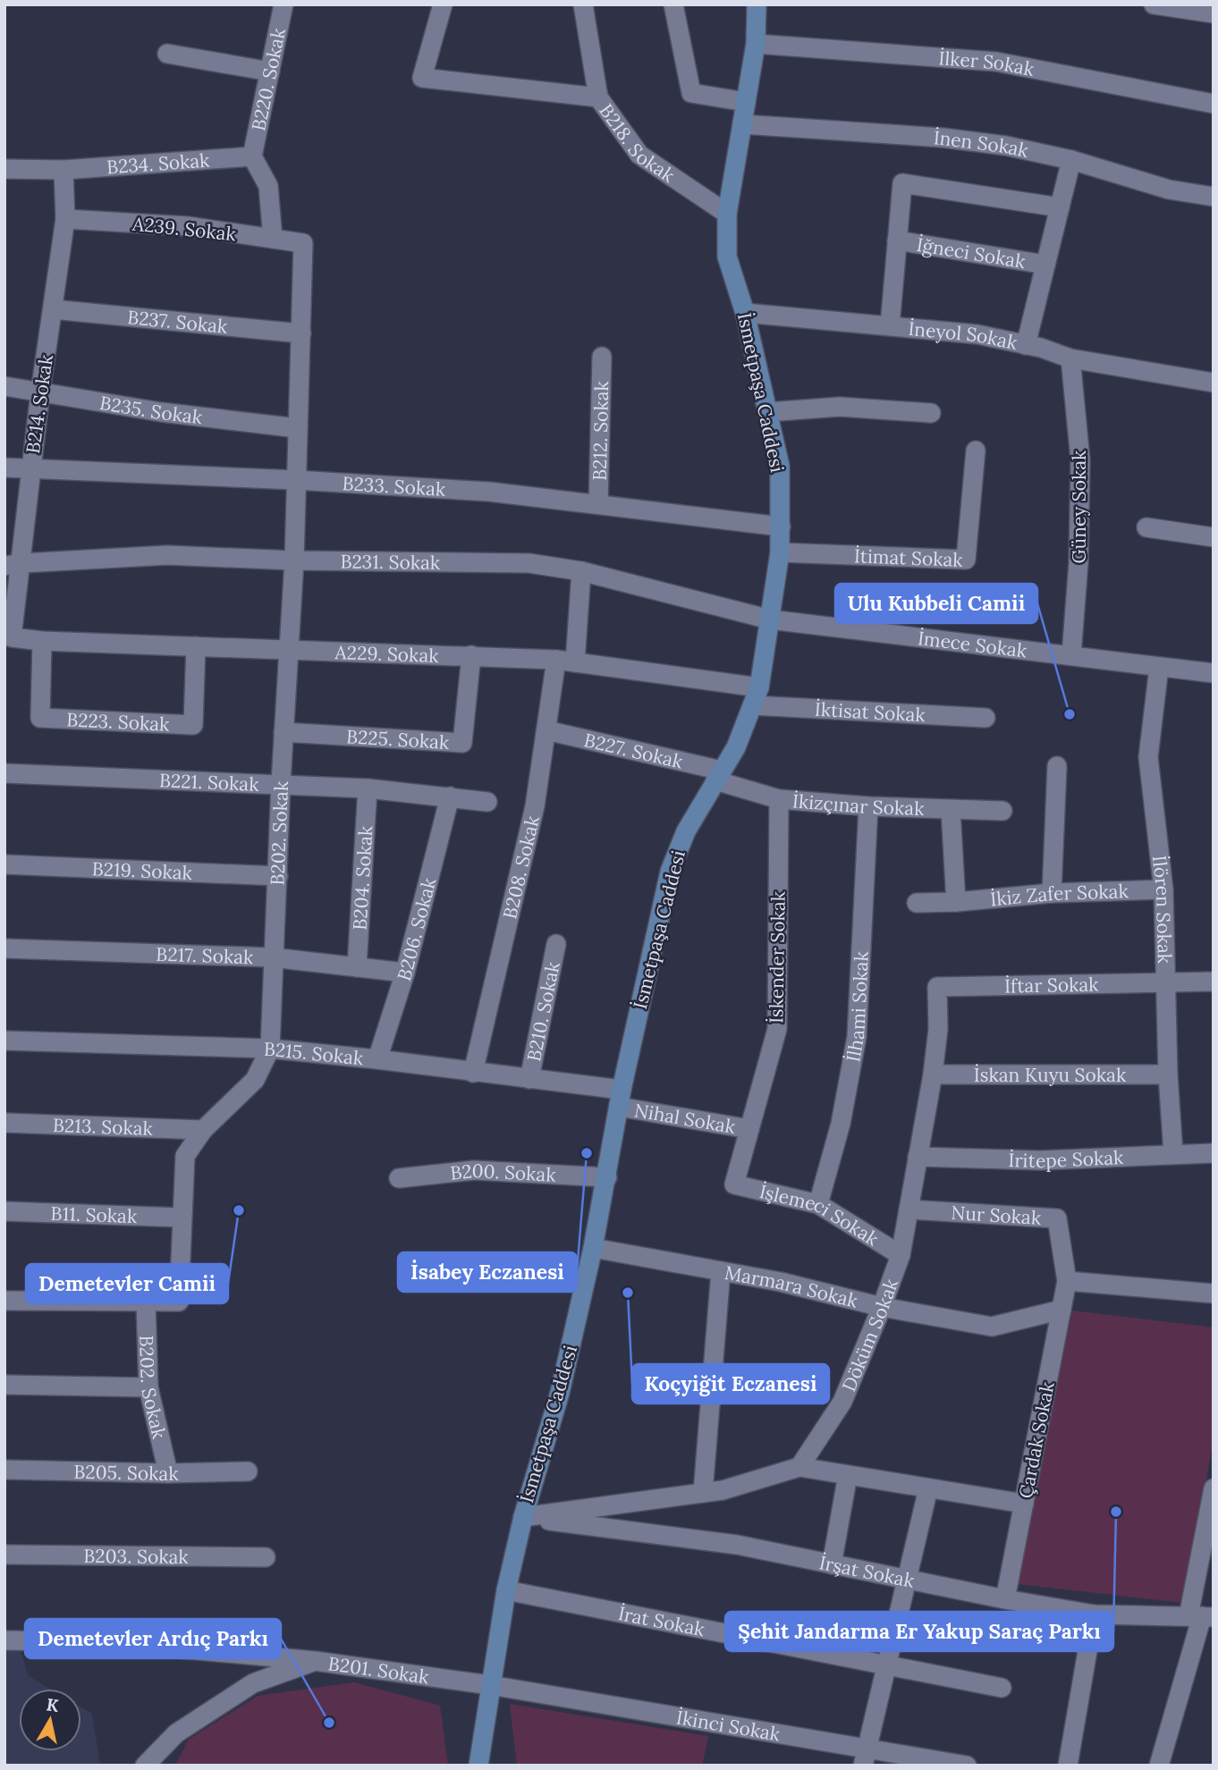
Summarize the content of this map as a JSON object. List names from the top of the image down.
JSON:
{
  "streets": {
    "main road": ["İsmetpaşa Caddesi"],
    "street": [
      "İlker Sokak",
      "B220. Sokak",
      "B218. Sokak",
      "İnen Sokak",
      "B234. Sokak",
      "A239. Sokak",
      "İğneci Sokak",
      "B237. Sokak",
      "İneyol Sokak",
      "B214. Sokak",
      "B235. Sokak",
      "B212. Sokak",
      "B233. Sokak",
      "Güney Sokak",
      "İtimat Sokak",
      "B231. Sokak",
      "İmece Sokak",
      "A229. Sokak",
      "İktisat Sokak",
      "B223. Sokak",
      "B225. Sokak",
      "B227. Sokak",
      "B221. Sokak",
      "İkizçınar Sokak",
      "B202. Sokak",
      "B208. Sokak",
      "B219. Sokak",
      "B204. Sokak",
      "İkiz Zafer Sokak",
      "İlören Sokak",
      "B206. Sokak",
      "B217. Sokak",
      "İskender Sokak",
      "İftar Sokak",
      "İlhami Sokak",
      "B210. Sokak",
      "B215. Sokak",
      "İskan Kuyu Sokak",
      "Nihal Sokak",
      "B213. Sokak",
      "İritepe Sokak",
      "B200. Sokak",
      "B11. Sokak",
      "Nur Sokak",
      "İşlemeci Sokak",
      "Marmara Sokak",
      "Döküm Sokak",
      "Çardak Sokak",
      "B205. Sokak",
      "B203. Sokak",
      "İrşat Sokak",
      "İrat Sokak",
      "B201. Sokak",
      "İkinci Sokak"
    ]
  },
  "crossings": [
    ["İlker Sokak", "İsmetpaşa Caddesi"],
    ["B220. Sokak", "B234. Sokak"],
    ["B218. Sokak", "İsmetpaşa Caddesi"],
    ["İnen Sokak", "İğneci Sokak"],
    ["İnen Sokak", "İsmetpaşa Caddesi"],
    ["B234. Sokak", "B214. Sokak"],
    ["A239. Sokak", "B214. Sokak"],
    ["A239. Sokak", "B202. Sokak"],
    ["İğneci Sokak", "İneyol Sokak"],
    ["B237. Sokak", "B214. Sokak"],
    ["B237. Sokak", "B202. Sokak"],
    ["İneyol Sokak", "İsmetpaşa Caddesi"],
    ["İneyol Sokak", "Güney Sokak"],
    ["İsmetpaşa Caddesi", "B233. Sokak"],
    ["İsmetpaşa Caddesi", "İtimat Sokak"],
    ["İsmetpaşa Caddesi", "B231. Sokak"],
    ["İsmetpaşa Caddesi", "İmece Sokak"],
    ["İsmetpaşa Caddesi", "A229. Sokak"],
    ["İsmetpaşa Caddesi", "İktisat Sokak"],
    ["İsmetpaşa Caddesi", "B227. Sokak"],
    ["İsmetpaşa Caddesi", "İkizçınar Sokak"],
    ["İsmetpaşa Caddesi", "B215. Sokak"],
    ["İsmetpaşa Caddesi", "Nihal Sokak"],
    ["İsmetpaşa Caddesi", "B200. Sokak"],
    ["İsmetpaşa Caddesi", "Marmara Sokak"],
    ["İsmetpaşa Caddesi", "İrşat Sokak"],
    ["İsmetpaşa Caddesi", "İrat Sokak"],
    ["İsmetpaşa Caddesi", "B201. Sokak"],
    ["İsmetpaşa Caddesi", "İkinci Sokak"],
    ["B214. Sokak", "B235. Sokak"],
    ["B214. Sokak", "B233. Sokak"],
    ["B214. Sokak", "B231. Sokak"],
    ["B214. Sokak", "A229. Sokak"],
    ["B235. Sokak", "B202. Sokak"],
    ["B212. Sokak", "B233. Sokak"],
    ["B233. Sokak", "B202. Sokak"],
    ["Güney Sokak", "İmece Sokak"],
    ["B231. Sokak", "İmece Sokak"],
    ["B231. Sokak", "B202. Sokak"],
    ["B231. Sokak", "B208. Sokak"],
    ["İmece Sokak", "İlören Sokak"],
    ["A229. Sokak", "İktisat Sokak"],
    ["A229. Sokak", "B223. Sokak"],
    ["A229. Sokak", "B225. Sokak"],
    ["A229. Sokak", "B202. Sokak"],
    ["A229. Sokak", "B208. Sokak"],
    ["B225. Sokak", "B202. Sokak"],
    ["B227. Sokak", "İkizçınar Sokak"],
    ["B227. Sokak", "B208. Sokak"],
    ["B221. Sokak", "B202. Sokak"],
    ["B221. Sokak", "B204. Sokak"],
    ["B221. Sokak", "B206. Sokak"],
    ["İkizçınar Sokak", "İskender Sokak"],
    ["İkizçınar Sokak", "İlhami Sokak"],
    ["B202. Sokak", "B219. Sokak"],
    ["B202. Sokak", "B217. Sokak"],
    ["B202. Sokak", "B215. Sokak"],
    ["B202. Sokak", "B213. Sokak"],
    ["B202. Sokak", "B11. Sokak"],
    ["B202. Sokak", "B205. Sokak"],
    ["B208. Sokak", "B215. Sokak"],
    ["B204. Sokak", "B217. Sokak"],
    ["İkiz Zafer Sokak", "İlören Sokak"],
    ["İlören Sokak", "İftar Sokak"],
    ["İlören Sokak", "İskan Kuyu Sokak"],
    ["İlören Sokak", "İritepe Sokak"],
    ["B206. Sokak", "B217. Sokak"],
    ["B206. Sokak", "B215. Sokak"],
    ["İskender Sokak", "Nihal Sokak"],
    ["İskender Sokak", "İşlemeci Sokak"],
    ["İftar Sokak", "Döküm Sokak"],
    ["İlhami Sokak", "İşlemeci Sokak"],
    ["B210. Sokak", "B215. Sokak"],
    ["B215. Sokak", "Nihal Sokak"],
    ["İskan Kuyu Sokak", "Döküm Sokak"],
    ["İritepe Sokak", "Döküm Sokak"],
    ["Nur Sokak", "Döküm Sokak"],
    ["Nur Sokak", "Çardak Sokak"],
    ["İşlemeci Sokak", "Döküm Sokak"],
    ["Marmara Sokak", "Döküm Sokak"],
    ["Marmara Sokak", "Çardak Sokak"],
    ["Çardak Sokak", "İrşat Sokak"],
    ["B201. Sokak", "İkinci Sokak"]
  ],
  "places": [
    "Ulu Kubbeli Camii",
    "İsabey Eczanesi",
    "Demetevler Camii",
    "Koçyiğit Eczanesi",
    "Şehit Jandarma Er Yakup Saraç Parkı",
    "Demetevler Ardıç Parkı"
  ],
  "north": "top"
}
